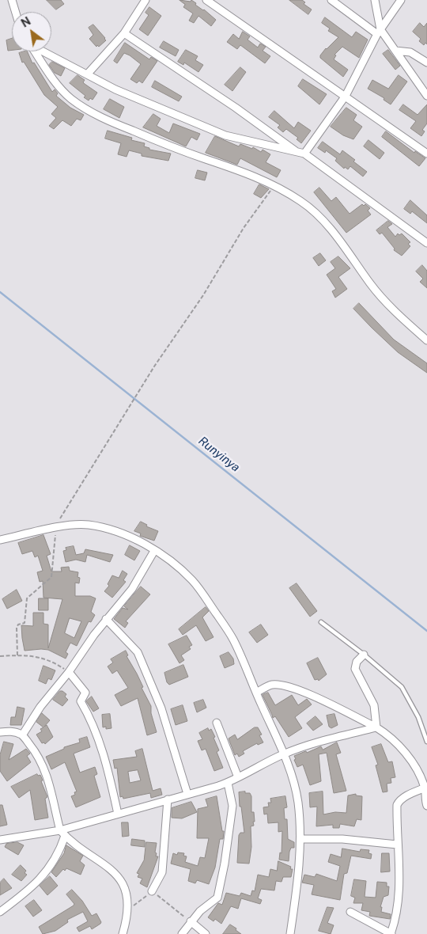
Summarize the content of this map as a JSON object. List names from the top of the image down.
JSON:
{
  "water": ["Runyinya"],
  "north": "top left"
}
